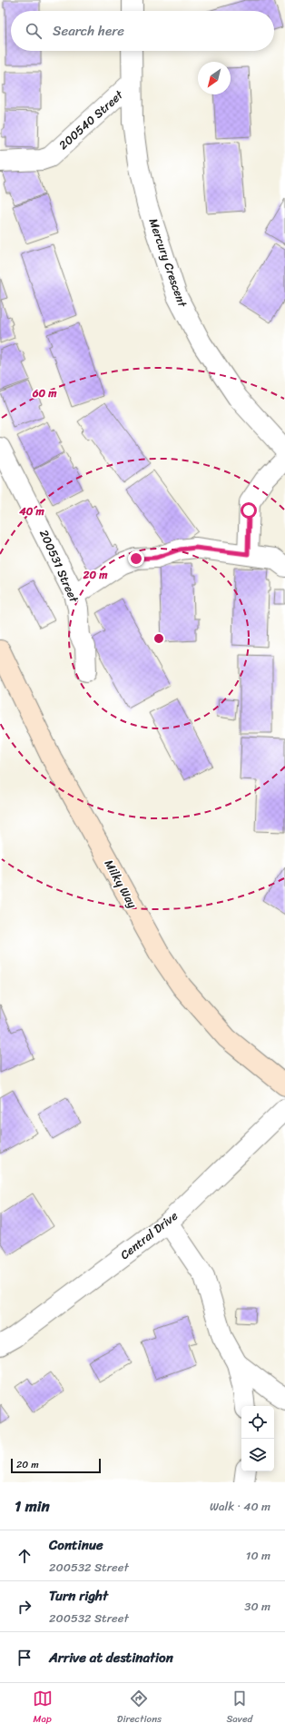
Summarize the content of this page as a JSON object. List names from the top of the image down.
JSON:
{
  "streets": {
    "street": [
      "200540 Street",
      "Mercury Crescent",
      "200531 Street",
      "Milky Way",
      "Central Drive"
    ]
  },
  "crossings": [
    ["200540 Street", "Mercury Crescent"]
  ],
  "scale_bar": "20 m",
  "north": "bottom left",
  "page": {
    "search": "Search here",
    "scale": "20 m",
    "heading": ["1 min", "Walk · 40 m"],
    "list": [
      ["Continue", "200532 Street", "10 m"],
      ["Turn right", "200532 Street", "30 m"],
      "Arrive at destination"
    ],
    "nav": ["Map", "Directions", "Saved"]
  },
  "rings": ["60 m", "40 m", "20 m"]
}
